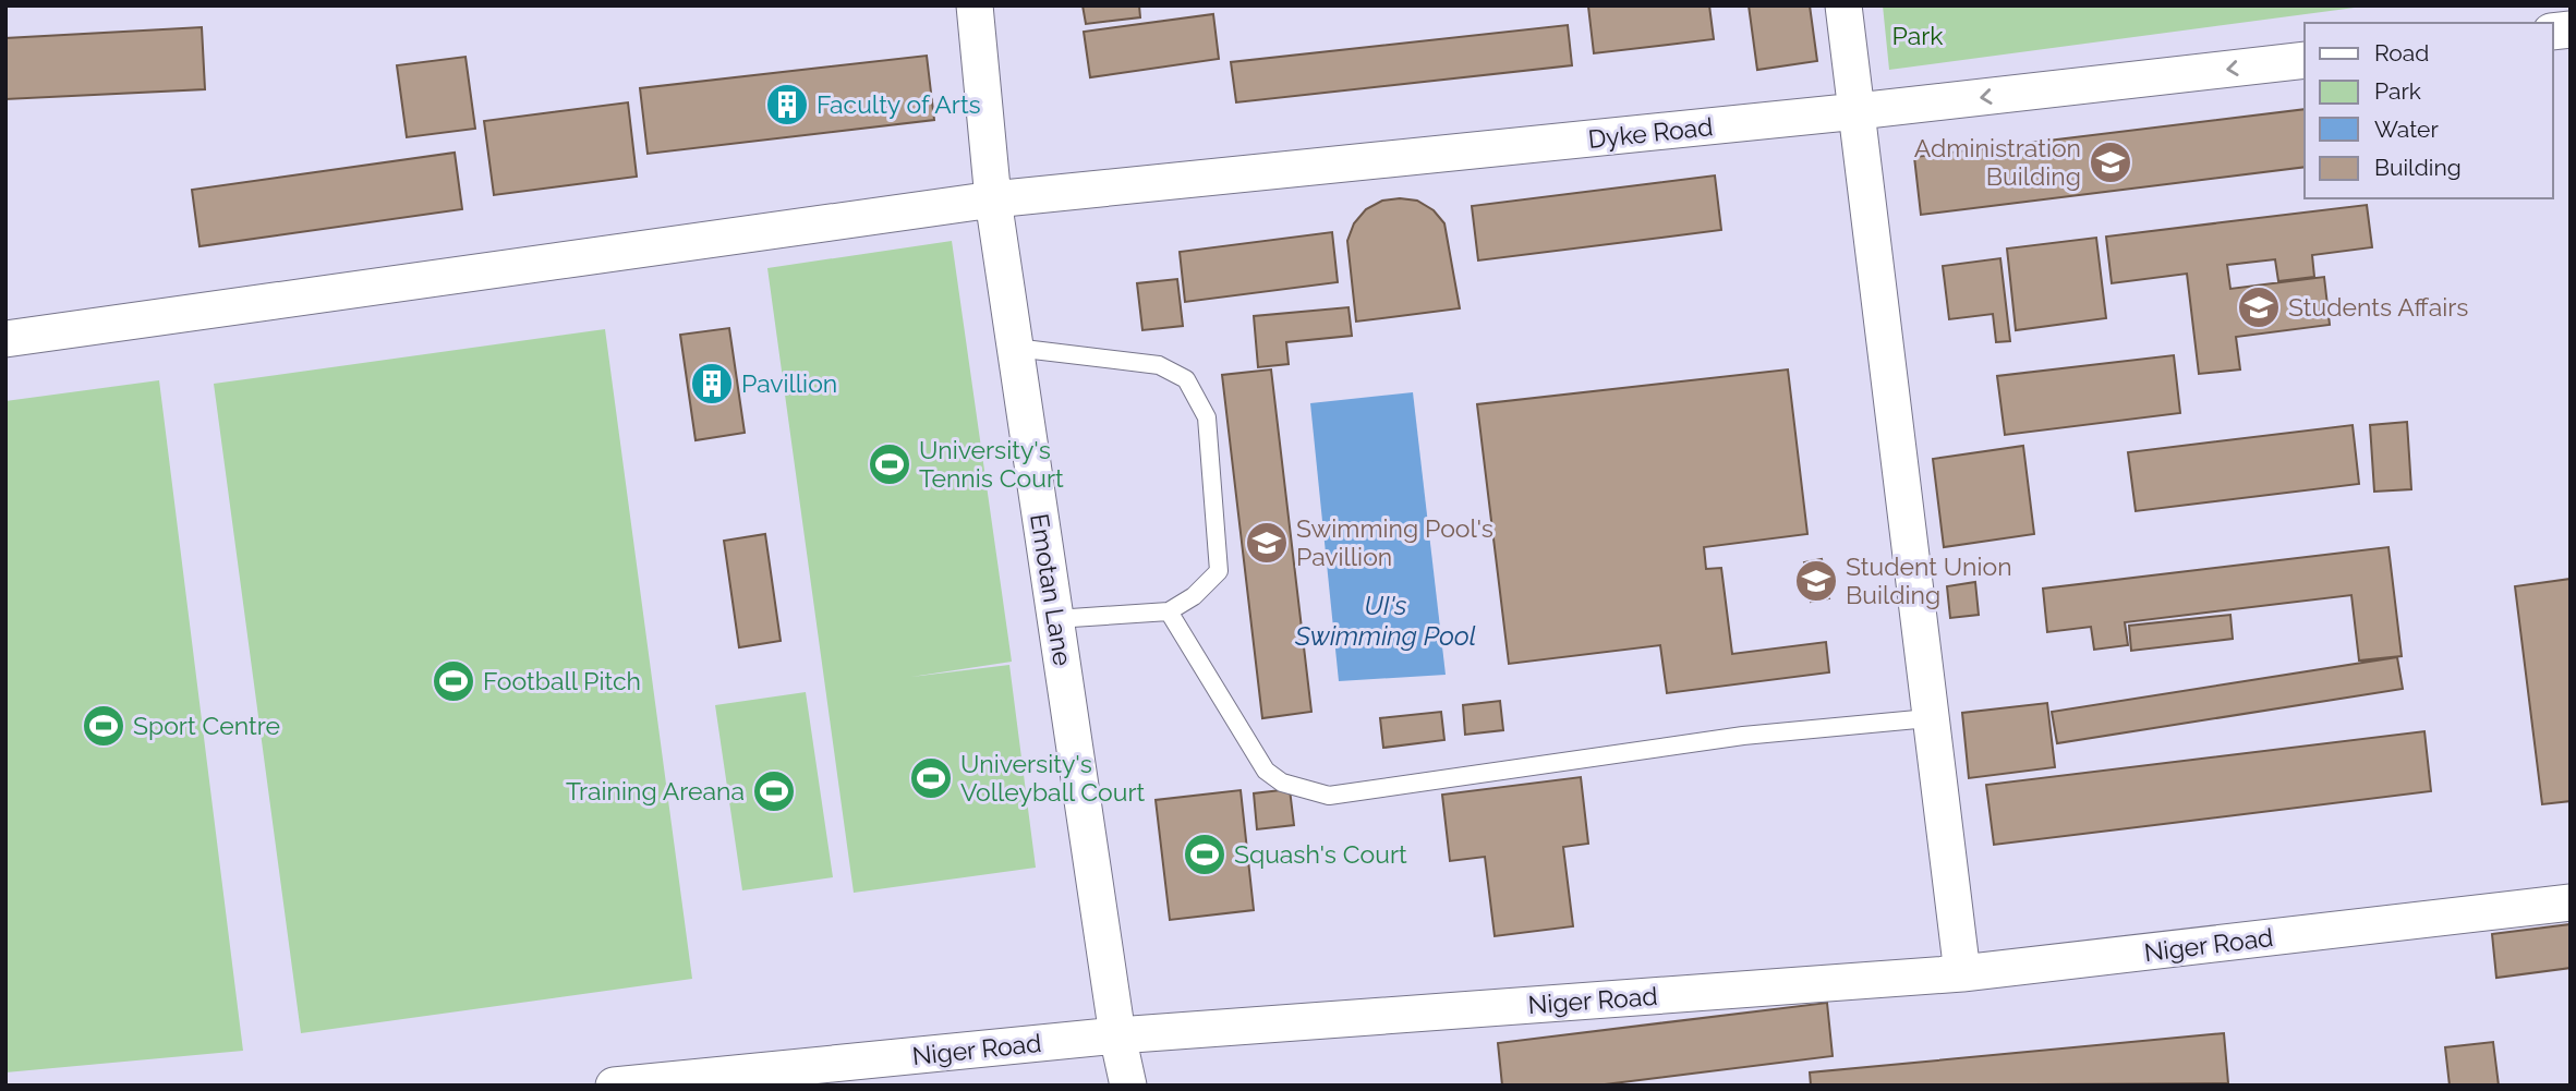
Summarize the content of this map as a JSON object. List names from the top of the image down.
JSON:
{
  "streets": {
    "street": ["Dyke Road", "Emotan Lane", "Niger Road"]
  },
  "crossings": [
    ["Dyke Road", "Emotan Lane"],
    ["Emotan Lane", "Niger Road"]
  ],
  "water": ["UI's Swimming Pool"],
  "parks": ["Park"],
  "places": {
    "building": ["Faculty of Arts", "Pavillion"],
    "school or university": [
      "Administration Building",
      "Students Affairs",
      "Swimming Pool's Pavillion",
      "Student Union Building"
    ],
    "sports": [
      "University's Tennis Court",
      "Football Pitch",
      "Sport Centre",
      "University's Volleyball Court",
      "Training Areana",
      "Squash's Court"
    ]
  },
  "legend": [
    "Road",
    "Park",
    "Water",
    "Building"
  ]
}
